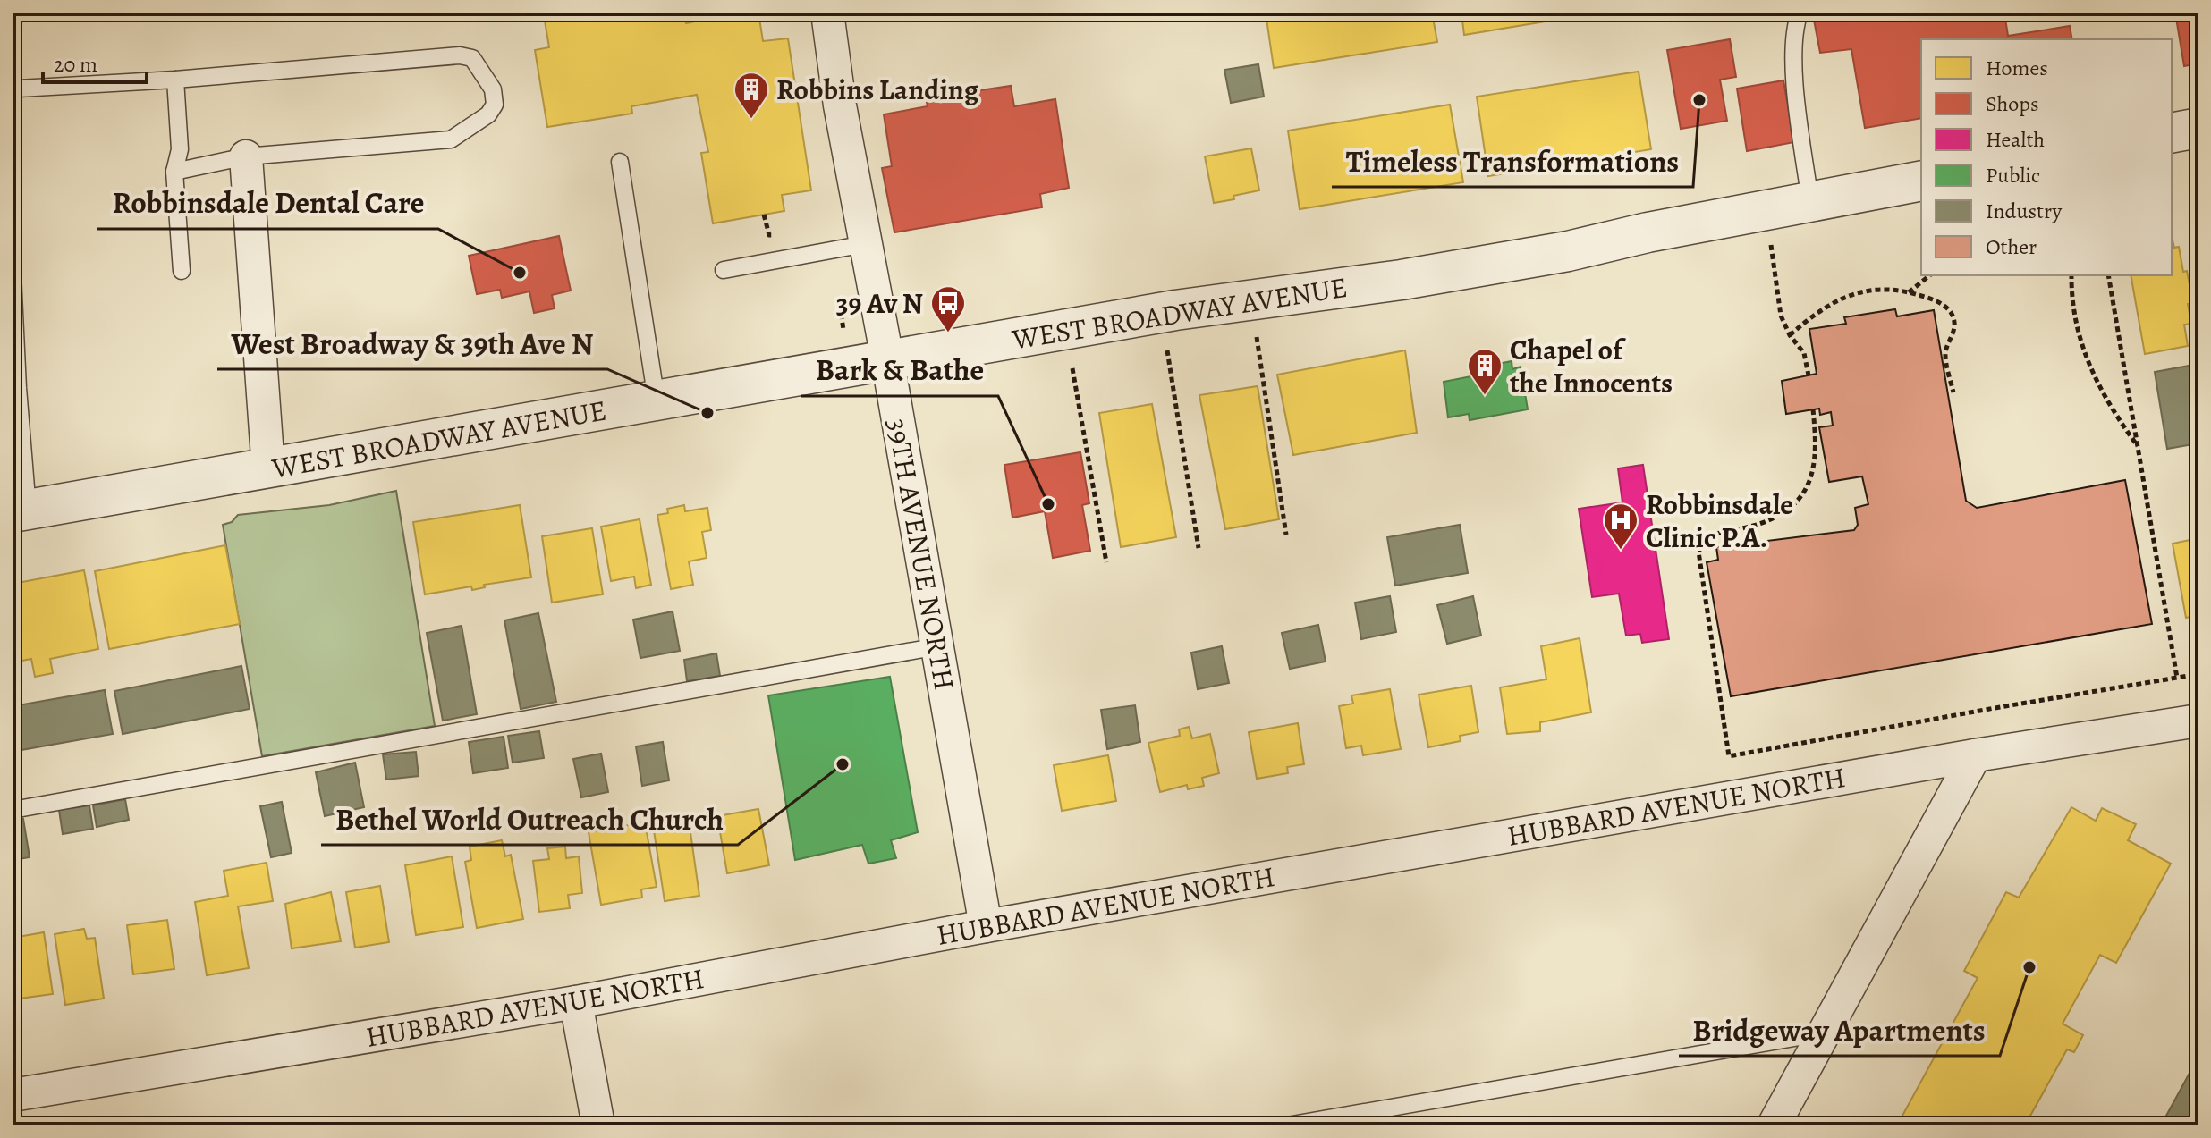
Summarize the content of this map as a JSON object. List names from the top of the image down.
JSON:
{
  "streets": {
    "street": ["WEST BROADWAY AVENUE", "39TH AVENUE NORTH", "HUBBARD AVENUE NORTH"]
  },
  "crossings": [
    ["WEST BROADWAY AVENUE", "39TH AVENUE NORTH"],
    ["39TH AVENUE NORTH", "HUBBARD AVENUE NORTH"]
  ],
  "places": {
    "other": [
      "Timeless Transformations",
      "Robbinsdale Dental Care",
      "West Broadway & 39th Ave N",
      "Bark & Bathe",
      "Bethel World Outreach Church",
      "Bridgeway Apartments"
    ],
    "building": ["Robbins Landing", "Chapel of the Innocents"],
    "bus stop": ["39 Av N"],
    "hospital": ["Robbinsdale Clinic P.A."]
  },
  "legend": [
    "Homes",
    "Shops",
    "Health",
    "Public",
    "Industry",
    "Other"
  ],
  "scale_bar": "20 m"
}
